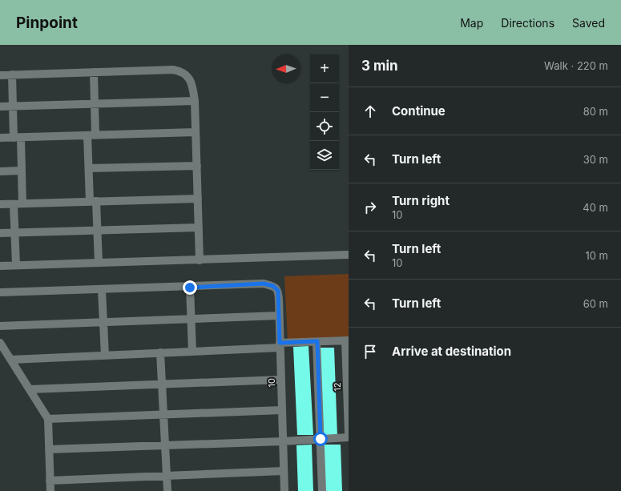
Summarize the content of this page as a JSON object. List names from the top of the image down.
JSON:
{
  "streets": {
    "street": ["10", "12"]
  },
  "north": "left",
  "page": {
    "header": "Pinpoint",
    "nav": ["Map", "Directions", "Saved"],
    "heading": ["3 min", "Walk · 220 m"],
    "map_buttons": ["+", "−"],
    "list": [
      ["Continue", "80 m"],
      ["Turn left", "30 m"],
      ["Turn right", "10", "40 m"],
      ["Turn left", "10", "10 m"],
      ["Turn left", "60 m"],
      "Arrive at destination"
    ]
  }
}
